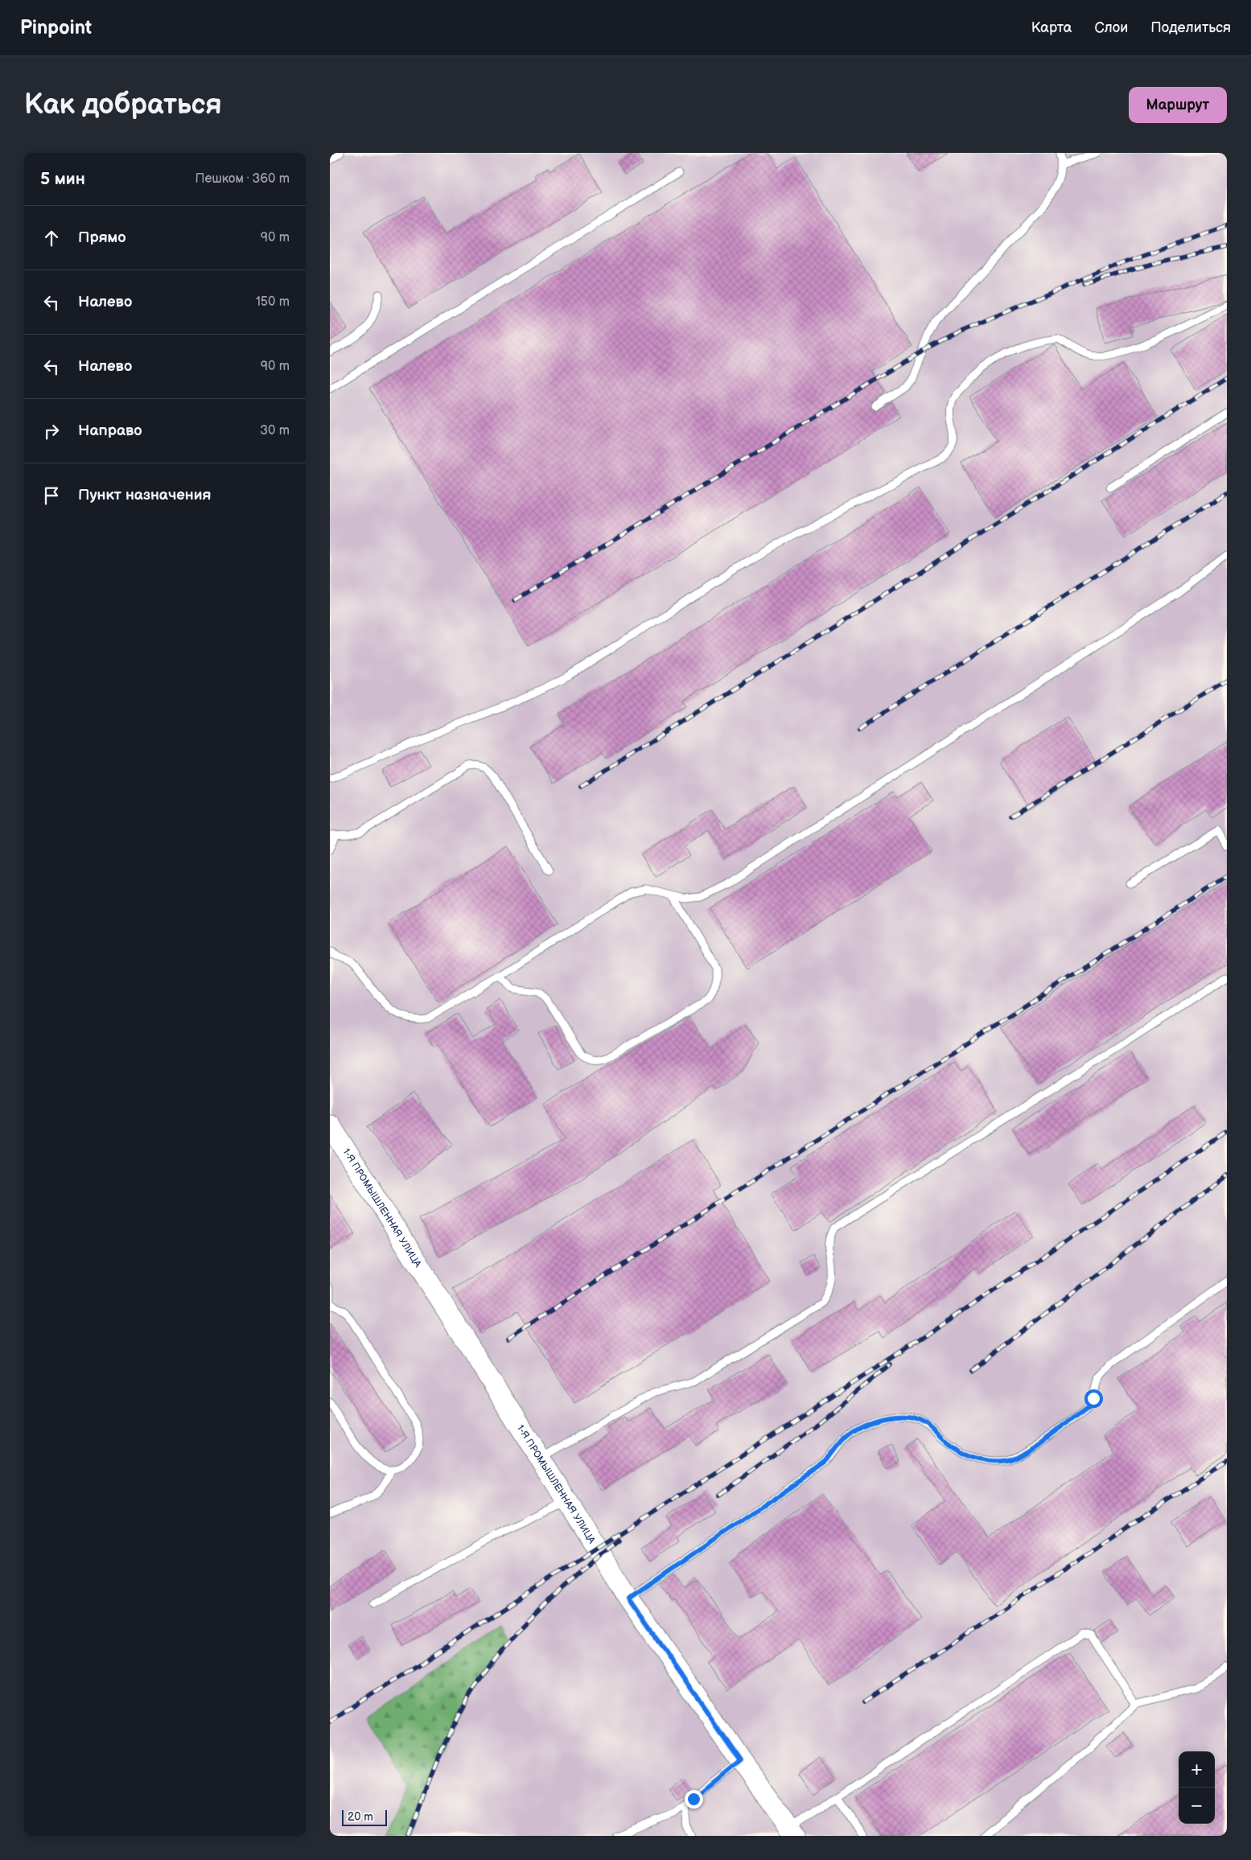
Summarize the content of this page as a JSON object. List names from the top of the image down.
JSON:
{
  "streets": {
    "main road": ["1-Я ПРОМЫШЛЕННАЯ УЛИЦА"]
  },
  "scale_bar": "20 m",
  "page": {
    "header": "Pinpoint",
    "nav": ["Карта", "Слои", "Поделиться"],
    "buttons": "Маршрут",
    "title": "Как добраться",
    "heading": ["5 мин", "Пешком · 360 m"],
    "list": [
      ["Прямо", "90 m"],
      ["Налево", "150 m"],
      ["Налево", "90 m"],
      ["Направо", "30 m"],
      "Пункт назначения"
    ],
    "map_buttons": ["+", "−"],
    "scale": "20 m"
  }
}
